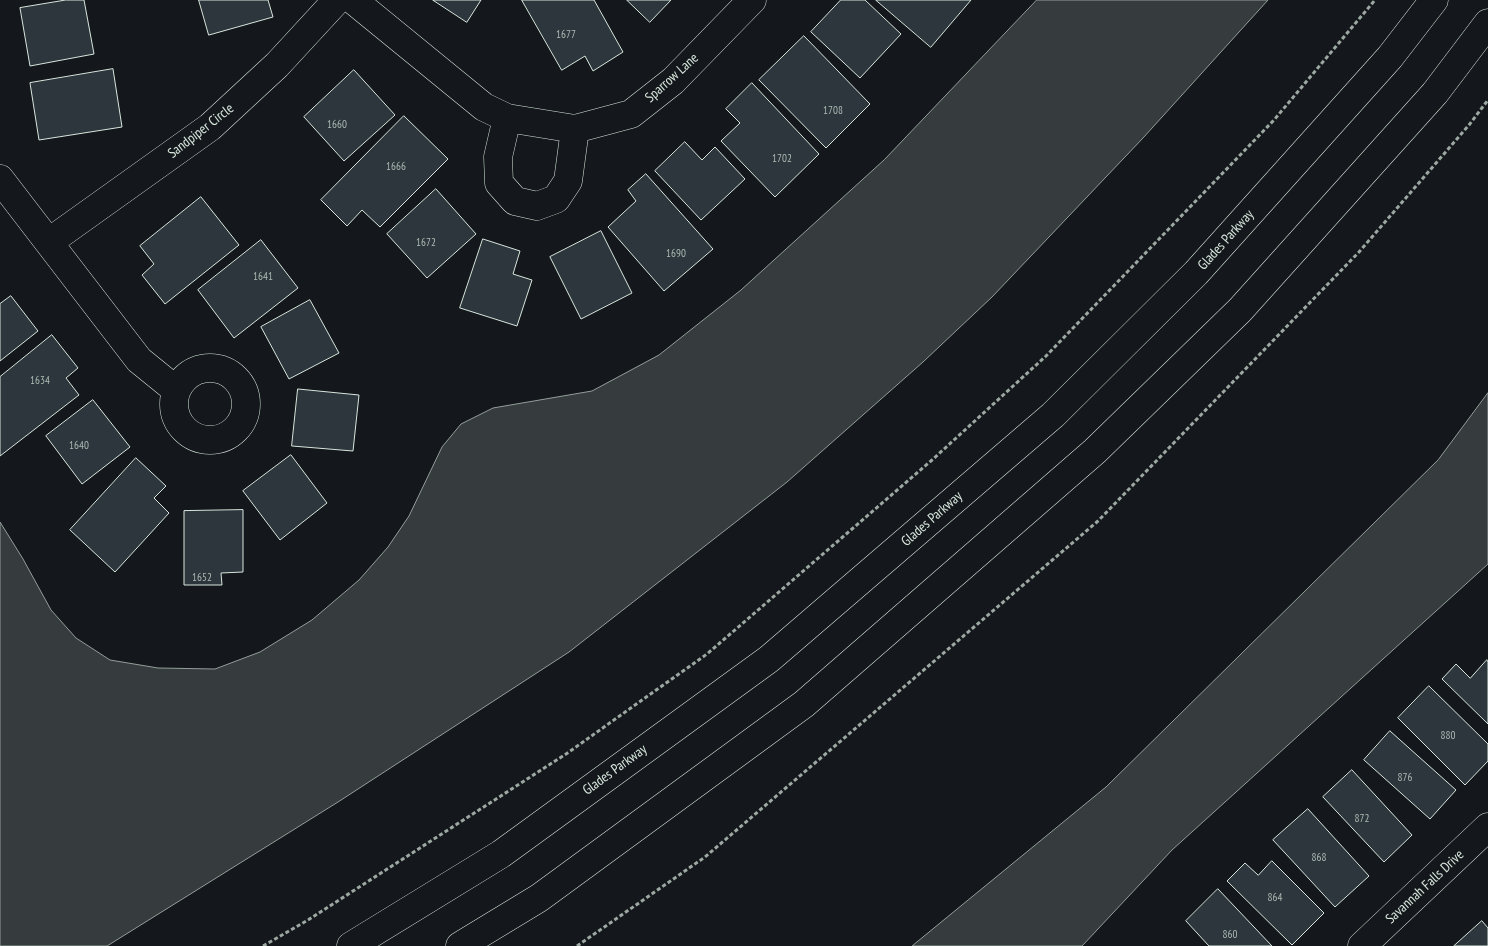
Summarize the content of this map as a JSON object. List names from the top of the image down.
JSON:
{
  "streets": {
    "main road": [
      "Sparrow Lane",
      "Sandpiper Circle",
      "Glades Parkway",
      "Savannah Falls Drive"
    ]
  },
  "house_numbers": [
    "1677",
    "1708",
    "1660",
    "1702",
    "1666",
    "1672",
    "1690",
    "1641",
    "1634",
    "1640",
    "1652",
    "880",
    "876",
    "872",
    "868",
    "864",
    "860"
  ]
}
